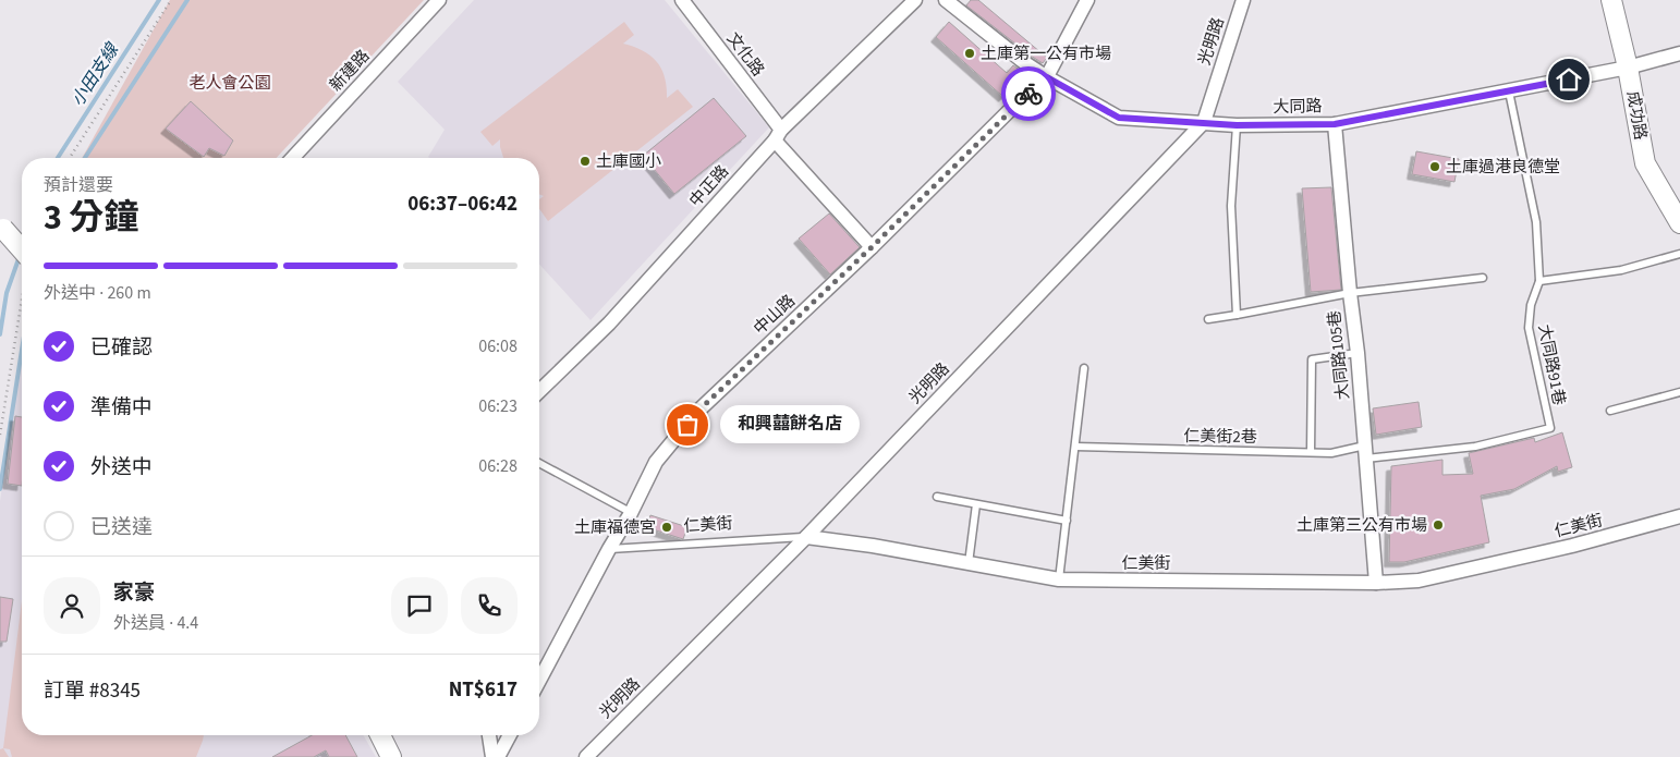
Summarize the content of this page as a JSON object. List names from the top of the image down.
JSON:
{
  "streets": {
    "street": [
      "光明路",
      "文化路",
      "新建路",
      "大同路",
      "成功路",
      "中正路",
      "中山路",
      "大同路105巷",
      "仁美街"
    ],
    "lane": ["大同路91巷", "仁美街2巷"]
  },
  "crossings": [
    ["光明路", "大同路"],
    ["光明路", "仁美街"],
    ["文化路", "中正路"],
    ["文化路", "中山路"],
    ["大同路", "成功路"],
    ["大同路", "中山路"],
    ["大同路", "大同路105巷"],
    ["大同路", "大同路91巷"],
    ["中山路", "仁美街"],
    ["大同路105巷", "大同路91巷"],
    ["大同路105巷", "仁美街2巷"],
    ["大同路105巷", "仁美街"],
    ["大同路91巷", "仁美街2巷"]
  ],
  "water": ["小田支線"],
  "parks": ["老人會公園"],
  "places": [
    "土庫第一公有市場",
    "土庫國小",
    "土庫過港良德堂",
    "和興囍餅名店",
    "土庫第三公有市場",
    "土庫福德宮"
  ],
  "page": {
    "heading": ["3 分鐘", "預計還要", "06:37–06:42"],
    "panel": [
      "家豪",
      "外送員 · 4.4",
      "訂單 #8345",
      "NT$617"
    ],
    "bar": "外送中 · 260 m",
    "list": [
      ["已確認", "06:08"],
      ["準備中", "06:23"],
      ["外送中", "06:28"],
      "已送達"
    ],
    "bubble": "和興囍餅名店"
  }
}
